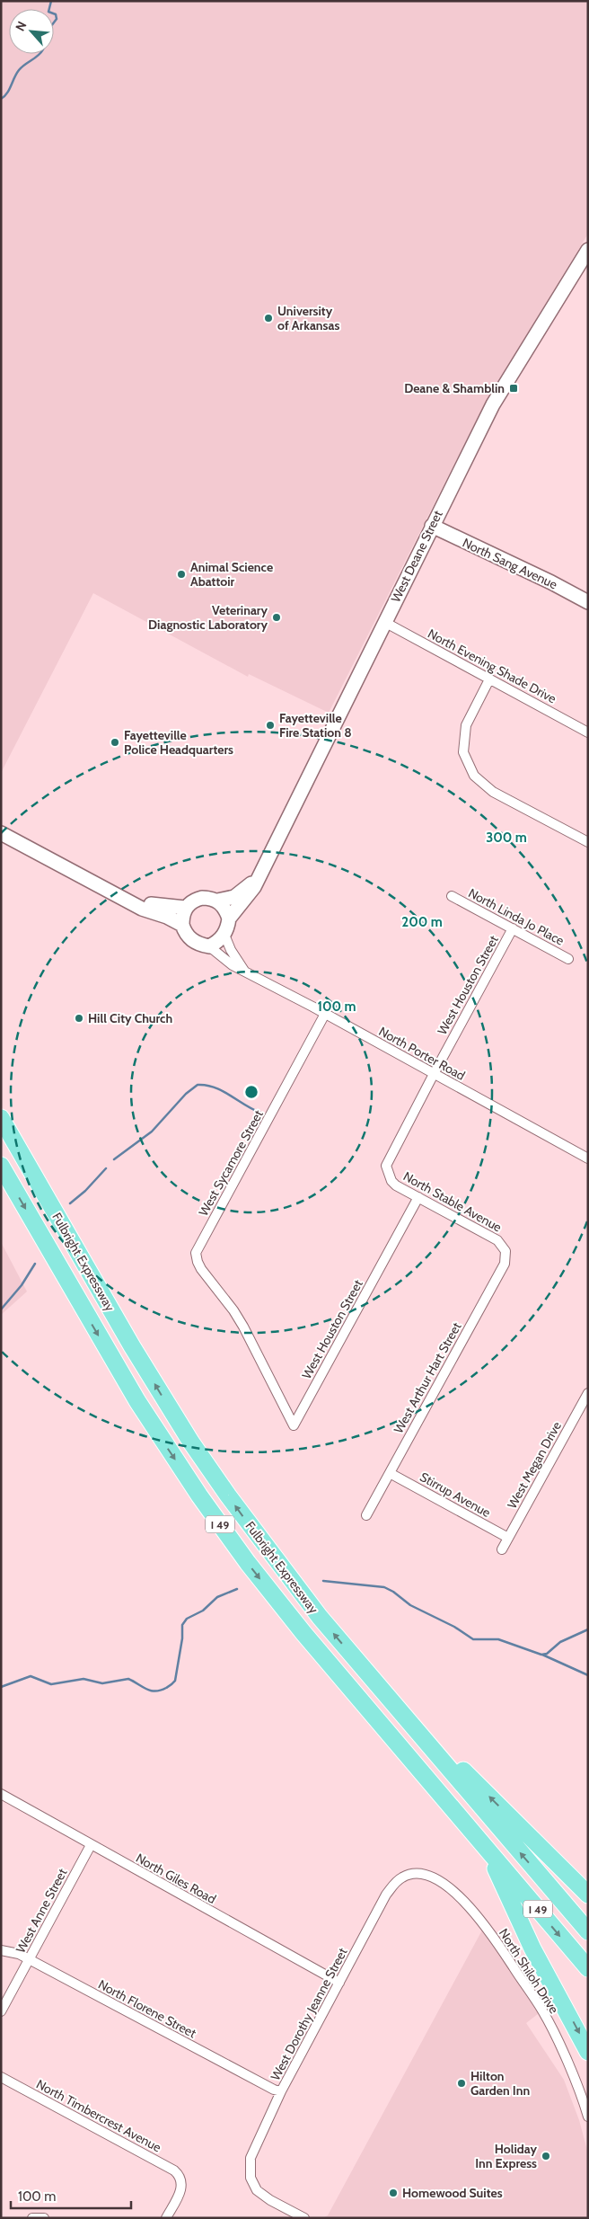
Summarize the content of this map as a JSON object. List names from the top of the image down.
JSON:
{
  "streets": {
    "highway": ["Fulbright Expressway", "I 49"],
    "street": [
      "West Deane Street",
      "North Sang Avenue",
      "North Evening Shade Drive",
      "North Linda Jo Place",
      "West Houston Street",
      "North Porter Road",
      "West Sycamore Street",
      "North Stable Avenue",
      "West Arthur Hart Street",
      "West Megan Drive",
      "Stirrup Avenue",
      "North Giles Road",
      "West Anne Street",
      "North Shiloh Drive",
      "North Florene Street",
      "West Dorothy Jeanne Street",
      "North Timbercrest Avenue"
    ]
  },
  "crossings": [
    ["West Deane Street", "North Sang Avenue"],
    ["West Deane Street", "North Evening Shade Drive"],
    ["West Deane Street", "North Porter Road"],
    ["North Linda Jo Place", "West Houston Street"],
    ["West Houston Street", "North Porter Road"],
    ["West Houston Street", "West Sycamore Street"],
    ["West Houston Street", "North Stable Avenue"],
    ["North Porter Road", "West Sycamore Street"],
    ["North Stable Avenue", "West Arthur Hart Street"],
    ["West Arthur Hart Street", "Stirrup Avenue"],
    ["West Megan Drive", "Stirrup Avenue"],
    ["North Giles Road", "West Anne Street"],
    ["North Giles Road", "West Dorothy Jeanne Street"],
    ["West Anne Street", "North Florene Street"],
    ["North Shiloh Drive", "West Dorothy Jeanne Street"],
    ["North Florene Street", "West Dorothy Jeanne Street"]
  ],
  "places": {
    "other": [
      "University of Arkansas",
      "Animal Science Abattoir",
      "Veterinary Diagnostic Laboratory",
      "Fayetteville Fire Station 8",
      "Fayetteville Police Headquarters",
      "Hill City Church",
      "Hilton Garden Inn",
      "Holiday Inn Express",
      "Homewood Suites"
    ],
    "transit": ["Deane & Shamblin"]
  },
  "scale_bar": "100 m",
  "north": "top left",
  "rings": ["300 m", "200 m", "100 m"]
}
